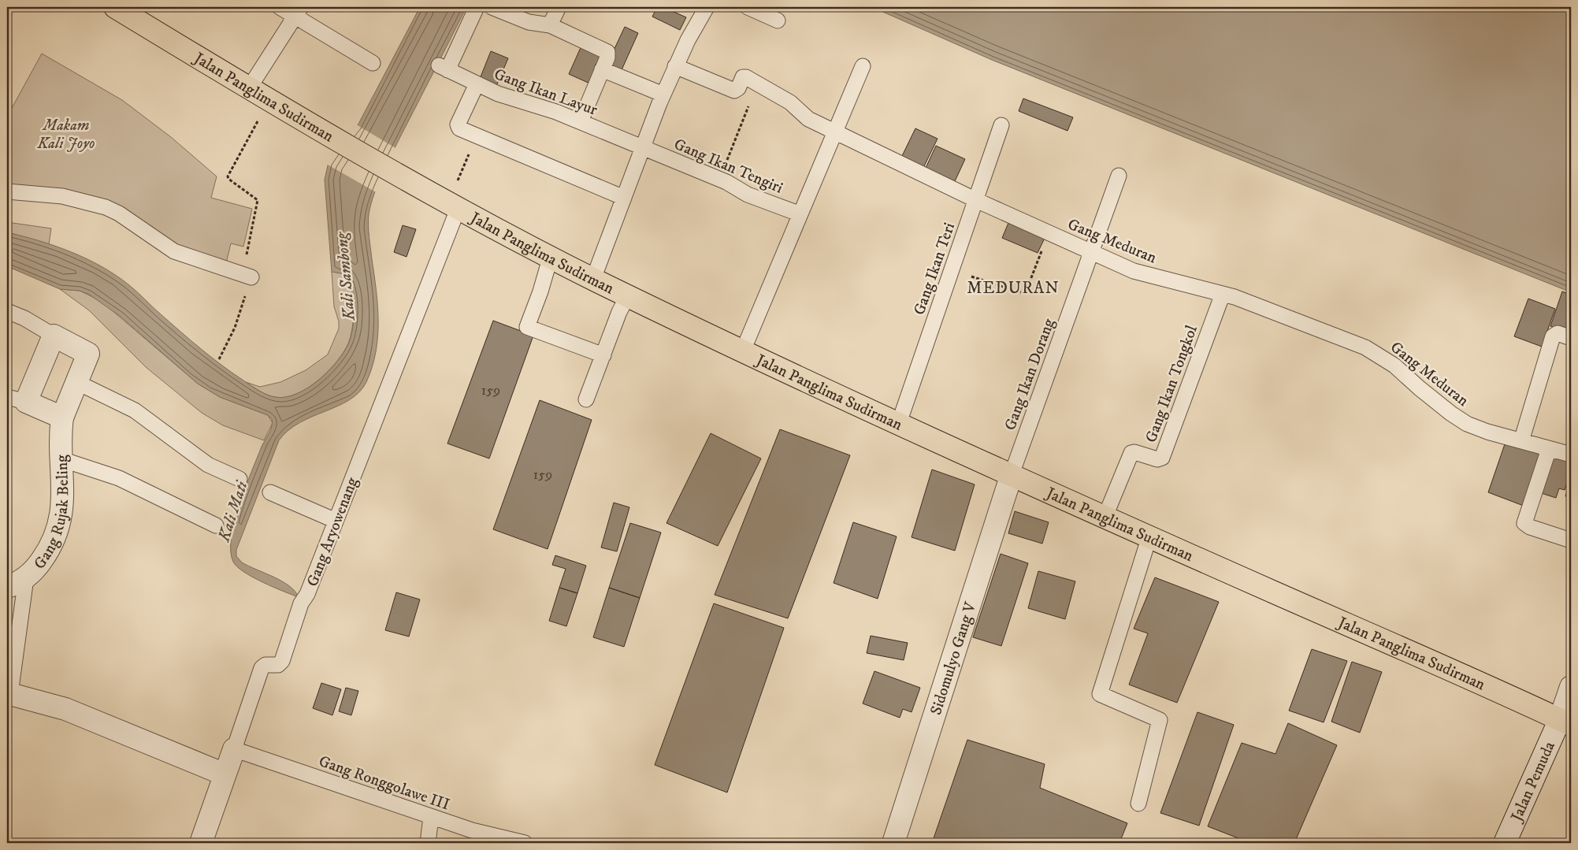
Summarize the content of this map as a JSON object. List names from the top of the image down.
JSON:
{
  "streets": {
    "highway": ["Jalan Panglima Sudirman"],
    "street": [
      "Gang Rujak Beling",
      "Gang Aryowenang",
      "Sidomulyo Gang V",
      "Jalan Pemuda"
    ],
    "lane": [
      "Gang Ikan Layur",
      "Gang Ikan Tengiri",
      "Gang Meduran",
      "Gang Ikan Teri",
      "Gang Ikan Dorang",
      "Gang Ikan Tongkol",
      "Gang Ronggolawe III"
    ]
  },
  "crossings": [
    ["Gang Ikan Layur", "Gang Ikan Tengiri"],
    ["Jalan Panglima Sudirman", "Gang Ikan Teri"],
    ["Jalan Panglima Sudirman", "Gang Ikan Dorang"],
    ["Jalan Panglima Sudirman", "Gang Ikan Tongkol"],
    ["Jalan Panglima Sudirman", "Gang Aryowenang"],
    ["Jalan Panglima Sudirman", "Sidomulyo Gang V"],
    ["Jalan Panglima Sudirman", "Jalan Pemuda"],
    ["Gang Meduran", "Gang Ikan Teri"],
    ["Gang Meduran", "Gang Ikan Dorang"],
    ["Gang Meduran", "Gang Ikan Tongkol"],
    ["Gang Ikan Dorang", "Sidomulyo Gang V"],
    ["Gang Aryowenang", "Gang Ronggolawe III"]
  ],
  "districts": ["MEDURAN"],
  "water": ["Kali Sambong", "Kali Mati"],
  "parks": ["Makam Kali Joyo"],
  "house_numbers": ["159", "159"]
}
